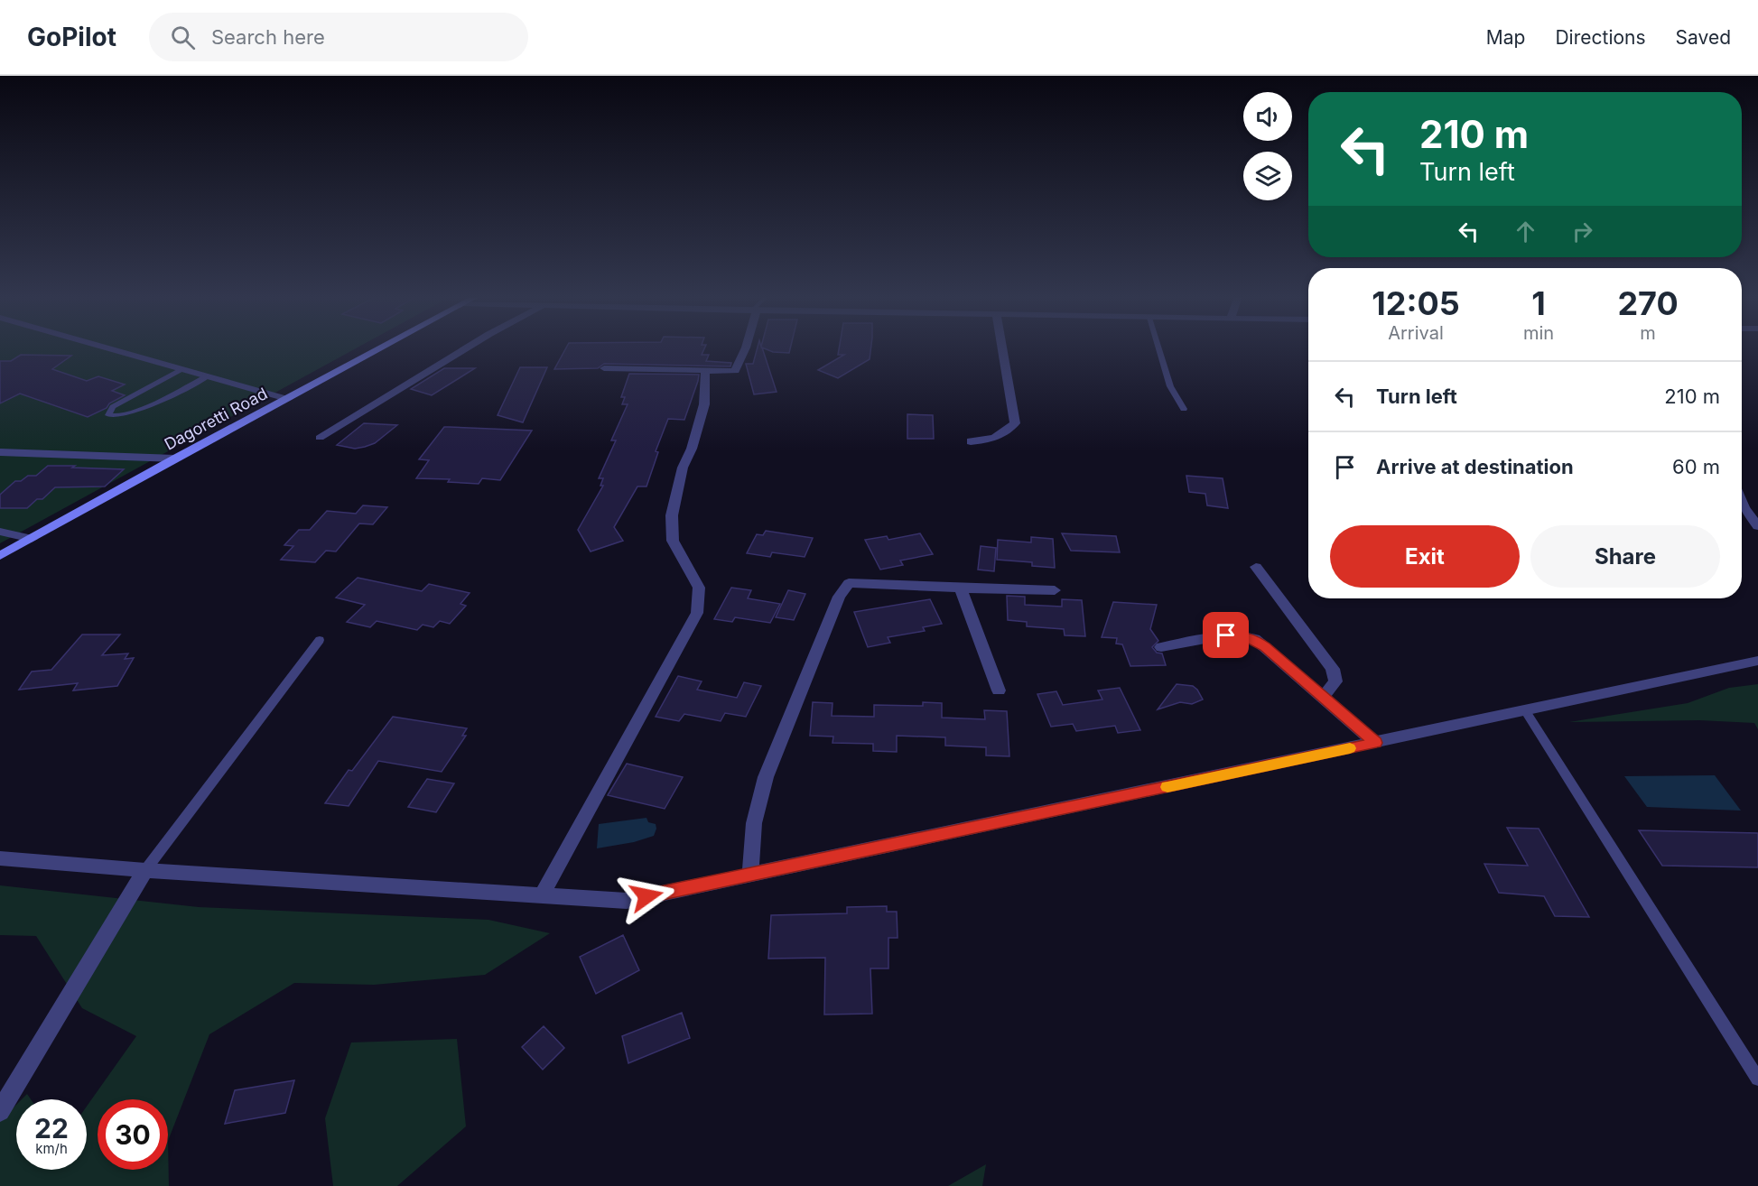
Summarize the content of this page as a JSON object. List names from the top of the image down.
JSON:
{
  "streets": {
    "main road": ["Dagoretti Road"]
  },
  "page": {
    "header": "GoPilot",
    "search": "Search here",
    "nav": ["Map", "Directions", "Saved"],
    "turn": ["210 m", "Turn left"],
    "eta": [
      "12:05",
      "Arrival",
      "1",
      "min",
      "270",
      "m"
    ],
    "list": [
      {
        "name": "Turn left",
        "value": "210 m"
      },
      {
        "name": "Arrive at destination",
        "value": "60 m"
      }
    ],
    "buttons": ["Exit", "Share"],
    "speed": "22 km/h",
    "limit": "30"
  }
}
